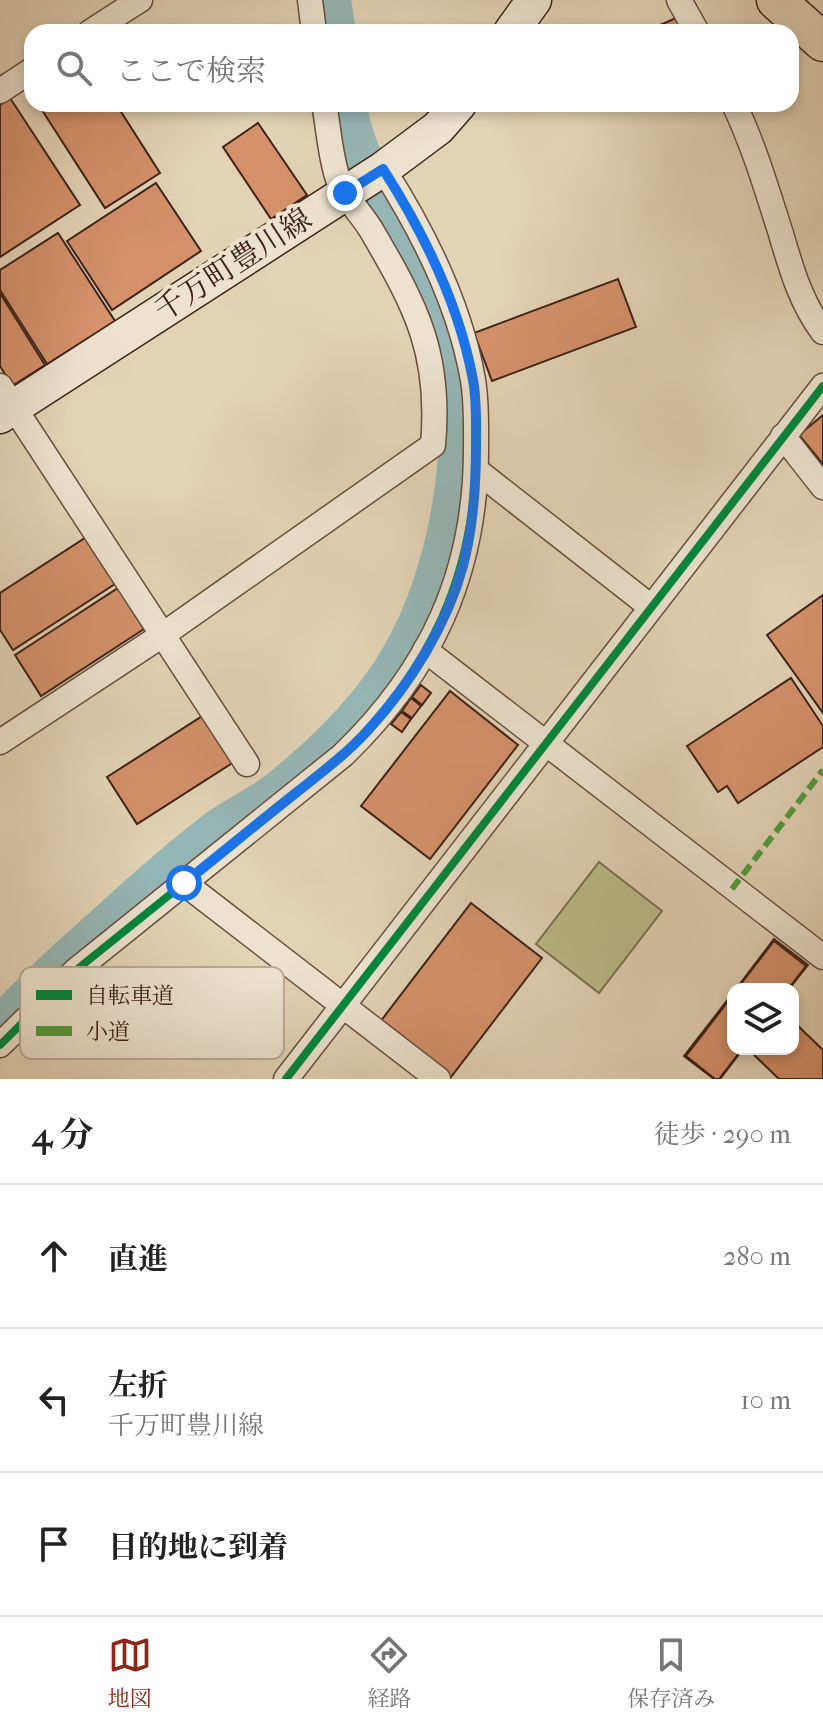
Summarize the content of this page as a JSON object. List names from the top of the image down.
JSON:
{
  "streets": {
    "main road": ["千万町豊川線"]
  },
  "legend": ["自転車道", "小道"],
  "page": {
    "search": "ここで検索",
    "heading": ["4 分", "徒歩 · 290 m"],
    "list": [
      ["直進", "280 m"],
      ["左折", "千万町豊川線", "10 m"],
      "目的地に到着"
    ],
    "nav": ["地図", "経路", "保存済み"]
  }
}
